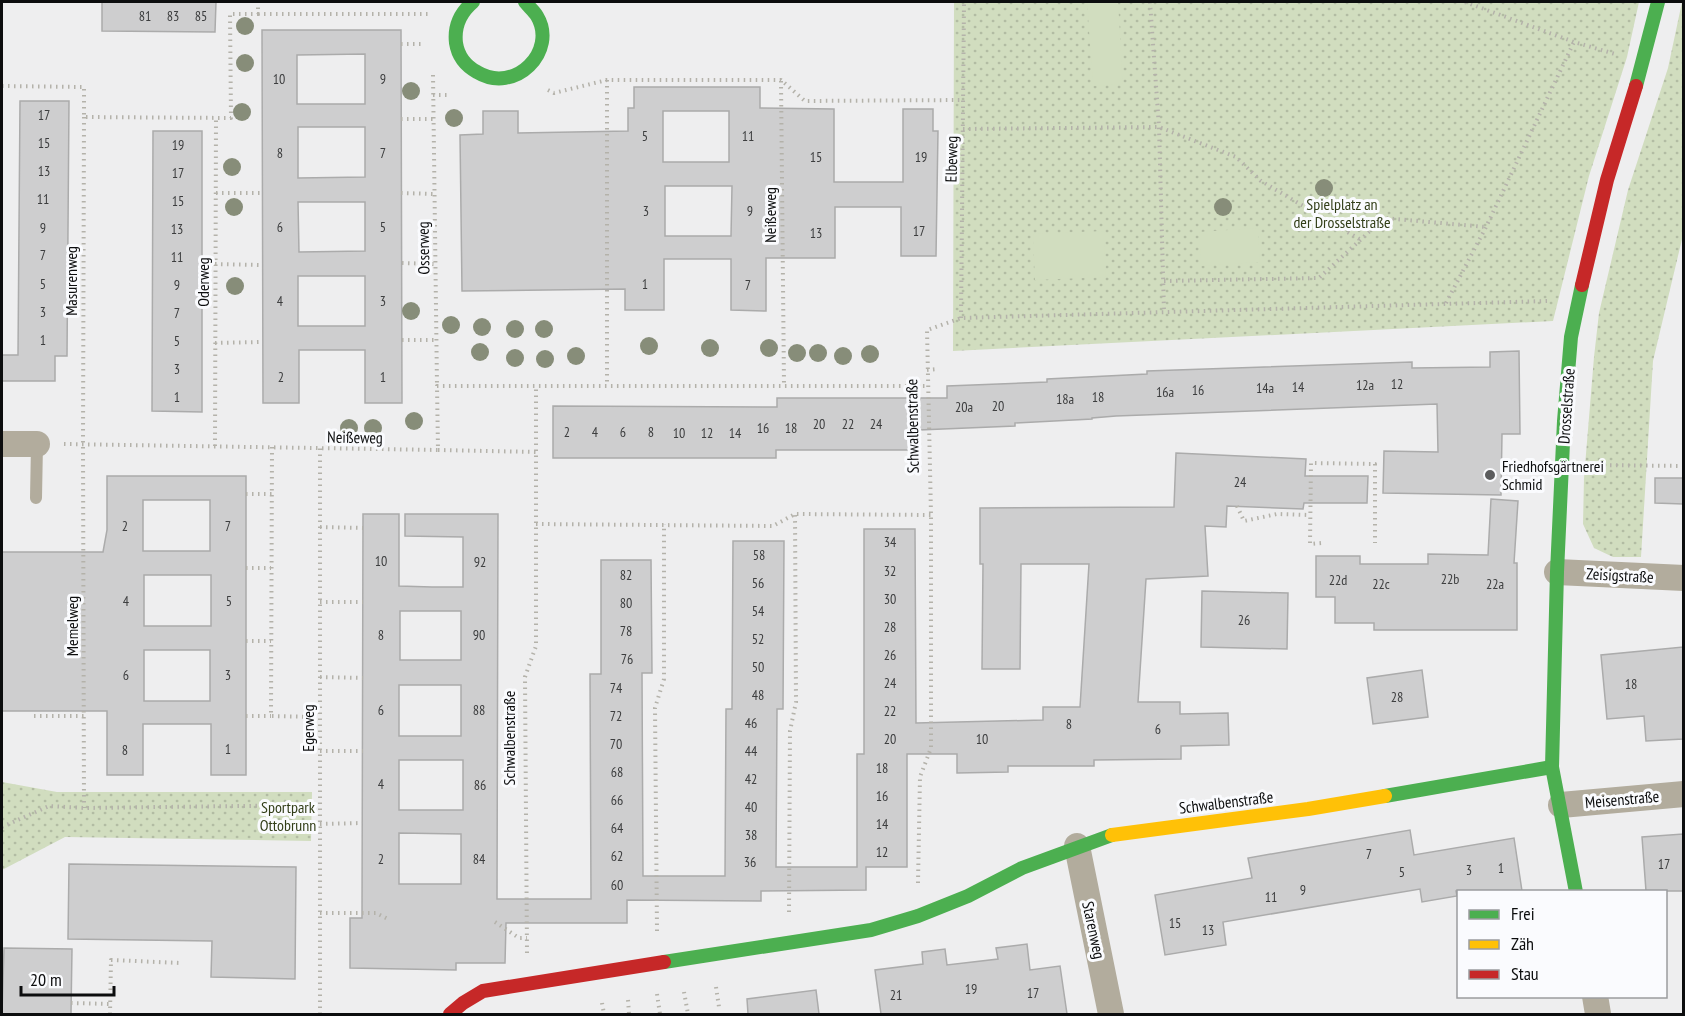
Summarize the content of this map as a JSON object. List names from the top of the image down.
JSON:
{
  "streets": {
    "street": [
      "Drosselstraße",
      "Schwalbenstraße",
      "Zeisigstraße",
      "Meisenstraße",
      "Starenweg"
    ],
    "path": [
      "Elbeweg",
      "Neißeweg",
      "Osserweg",
      "Masurenweg",
      "Oderweg",
      "Memelweg",
      "Egerweg"
    ]
  },
  "crossings": [
    ["Elbeweg", "Schwalbenstraße"],
    ["Neißeweg", "Masurenweg"],
    ["Neißeweg", "Oderweg"],
    ["Neißeweg", "Schwalbenstraße"],
    ["Neißeweg", "Memelweg"],
    ["Neißeweg", "Egerweg"],
    ["Masurenweg", "Memelweg"],
    ["Drosselstraße", "Schwalbenstraße"],
    ["Drosselstraße", "Zeisigstraße"],
    ["Drosselstraße", "Meisenstraße"],
    ["Schwalbenstraße", "Starenweg"]
  ],
  "parks": ["Spielplatz an der Drosselstraße", "Sportpark Ottobrunn"],
  "places": ["Friedhofsgärtnerei Schmid"],
  "house_numbers": [
    "81",
    "83",
    "85",
    "10",
    "9",
    "17",
    "5",
    "11",
    "15",
    "19",
    "8",
    "7",
    "15",
    "19",
    "13",
    "17",
    "11",
    "15",
    "3",
    "9",
    "6",
    "5",
    "9",
    "13",
    "17",
    "13",
    "7",
    "11",
    "5",
    "1",
    "9",
    "7",
    "4",
    "3",
    "3",
    "7",
    "1",
    "5",
    "3",
    "2",
    "1",
    "12",
    "12a",
    "14",
    "14a",
    "16",
    "16a",
    "1",
    "18",
    "18a",
    "20",
    "20a",
    "20",
    "22",
    "24",
    "16",
    "18",
    "2",
    "4",
    "6",
    "8",
    "10",
    "12",
    "14",
    "24",
    "2",
    "7",
    "34",
    "58",
    "10",
    "92",
    "32",
    "82",
    "22b",
    "22d",
    "56",
    "22c",
    "22a",
    "30",
    "4",
    "5",
    "80",
    "54",
    "26",
    "28",
    "78",
    "8",
    "90",
    "52",
    "26",
    "76",
    "50",
    "6",
    "3",
    "24",
    "18",
    "74",
    "48",
    "28",
    "6",
    "88",
    "22",
    "72",
    "46",
    "8",
    "6",
    "20",
    "10",
    "70",
    "1",
    "8",
    "44",
    "18",
    "68",
    "42",
    "4",
    "86",
    "16",
    "66",
    "40",
    "14",
    "64",
    "38",
    "12",
    "7",
    "62",
    "2",
    "84",
    "36",
    "17",
    "1",
    "3",
    "5",
    "60",
    "9",
    "11",
    "15",
    "13",
    "19",
    "17",
    "21"
  ],
  "legend": ["Frei", "Zäh", "Stau"],
  "scale_bar": "20 m"
}
